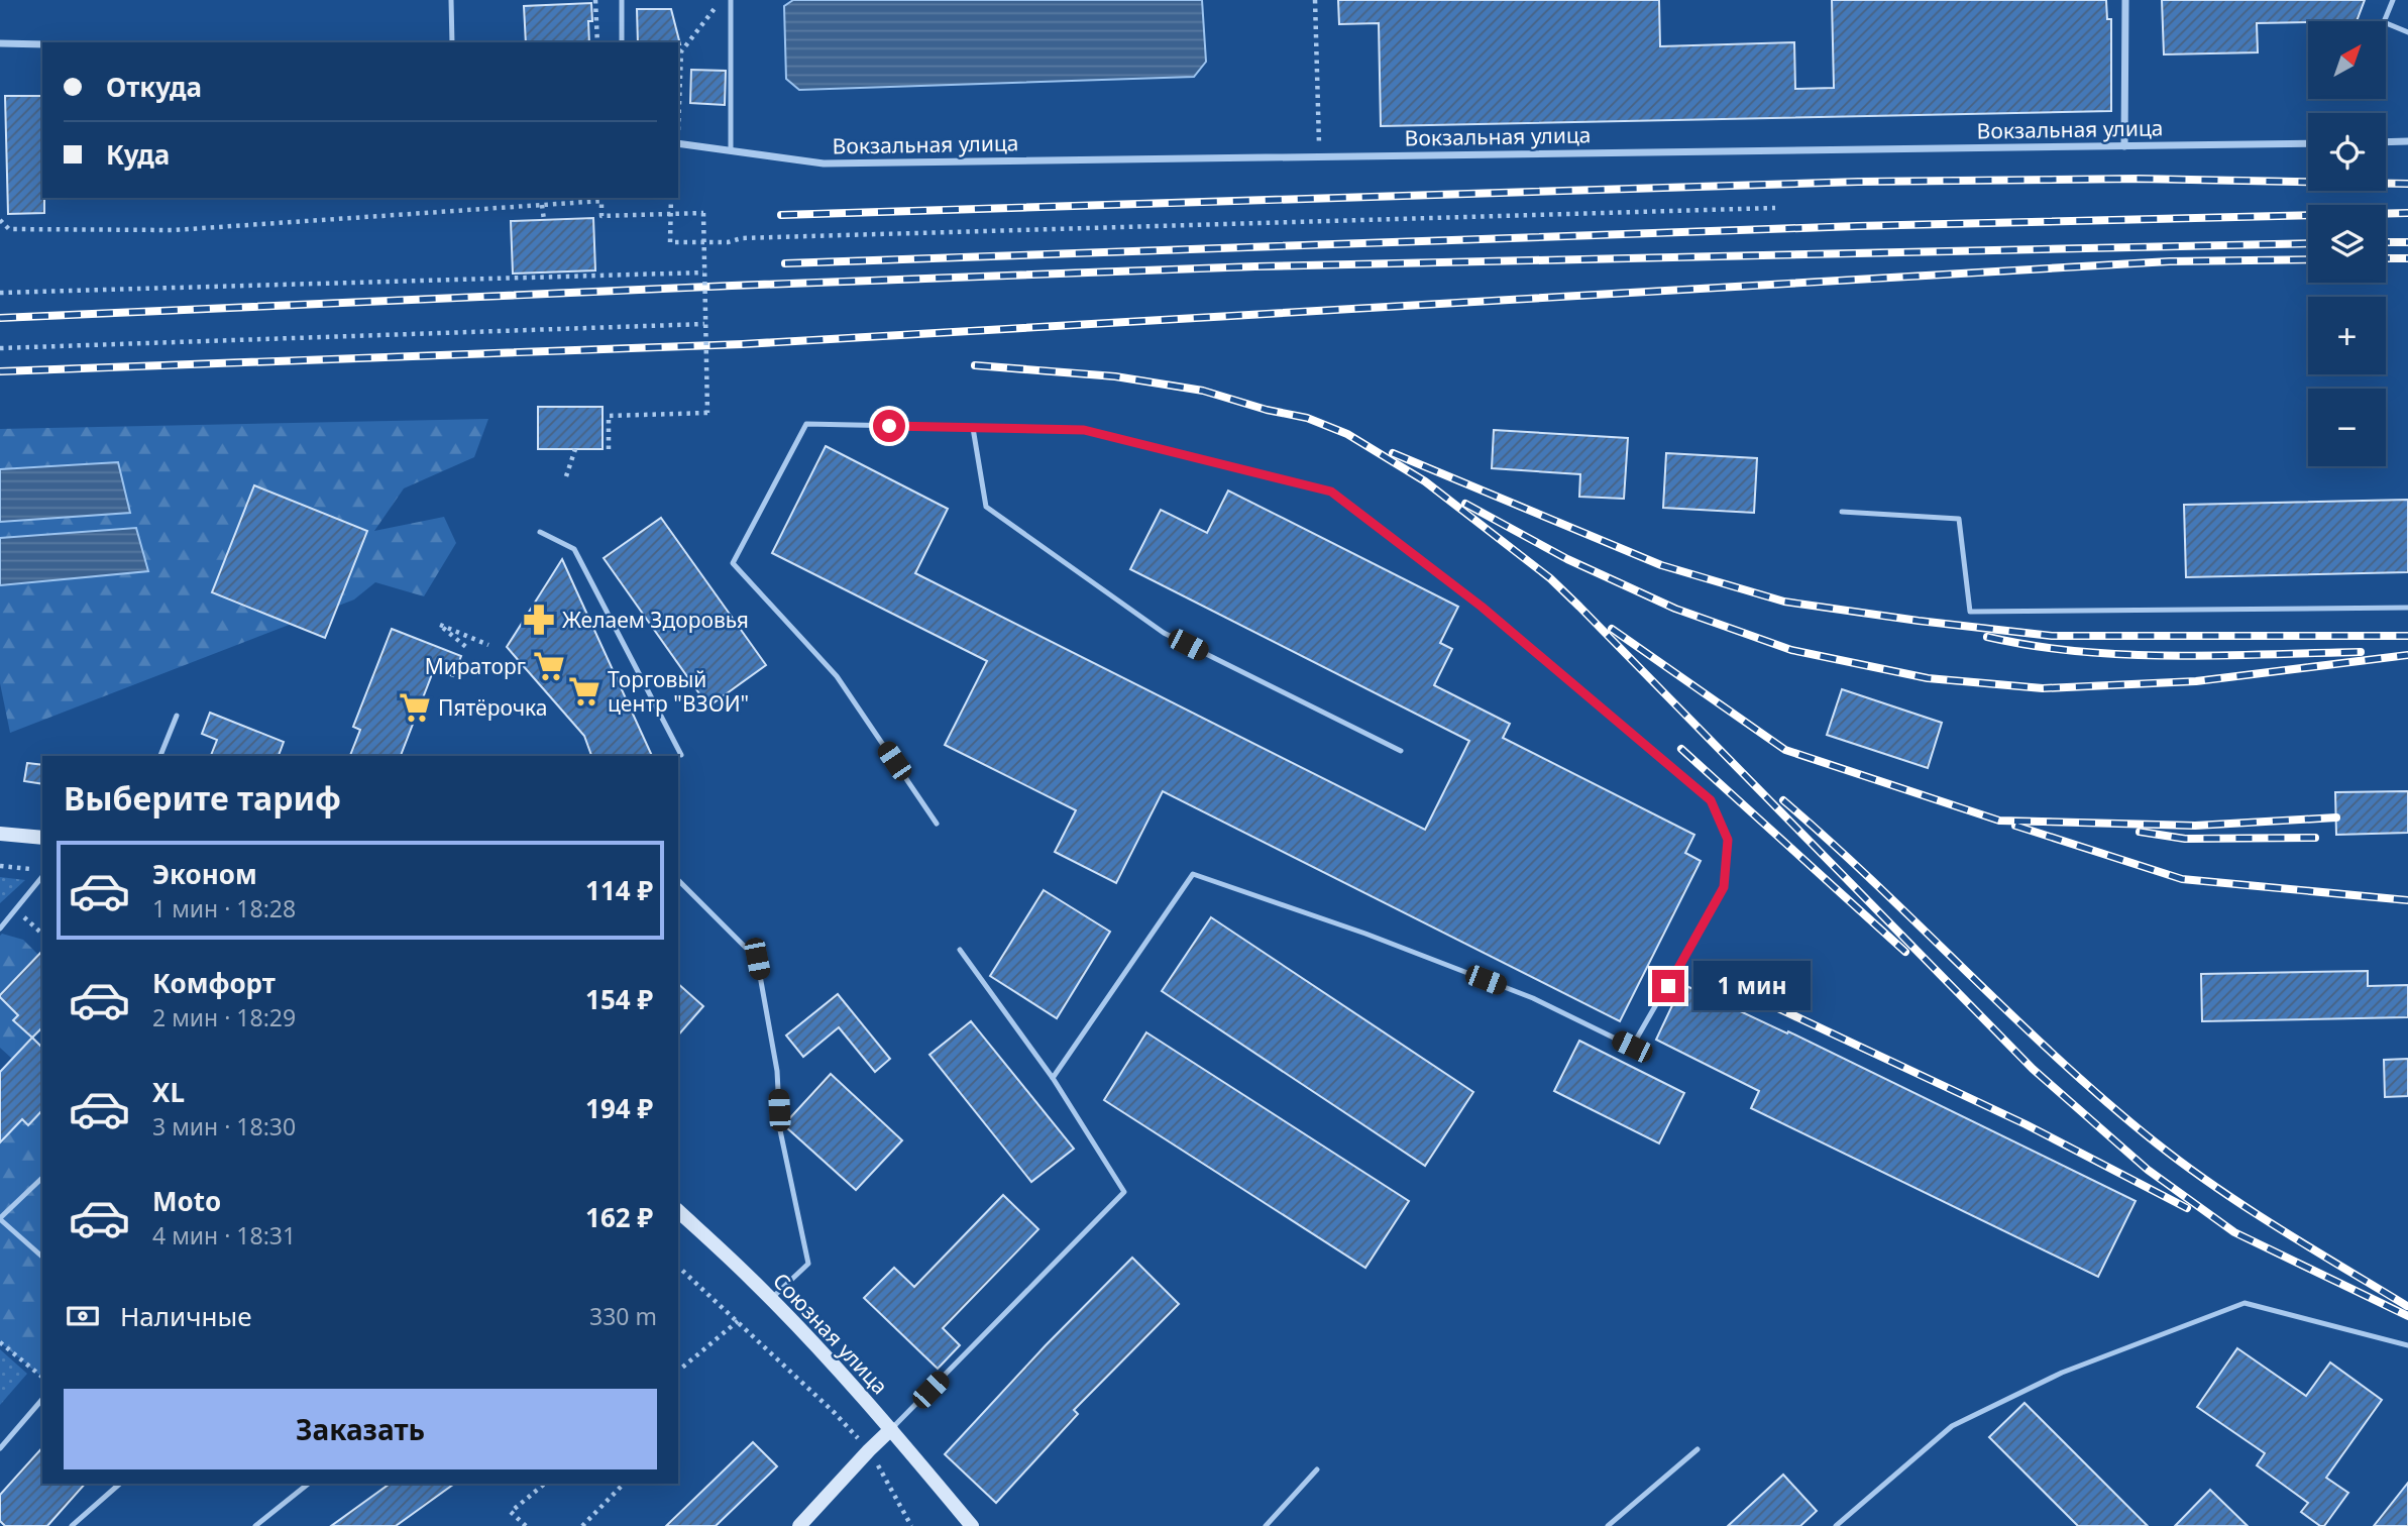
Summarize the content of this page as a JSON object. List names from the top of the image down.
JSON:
{
  "streets": {
    "street": ["Вокзальная улица", "Союзная улица"]
  },
  "places": {
    "pharmacy": ["Желаем Здоровья"],
    "supermarket": ["Мираторг", "Торговый центр \"ВЗОИ\"", "Пятёрочка"]
  },
  "north": "top right",
  "page": {
    "map_buttons": ["+", "−"],
    "banner": ["Откуда", "Куда"],
    "heading": "Выберите тариф",
    "list": [
      {
        "name": "Эконом",
        "note": "1 мин · 18:28",
        "value": "114 ₽"
      },
      {
        "name": "Комфорт",
        "note": "2 мин · 18:29",
        "value": "154 ₽"
      },
      {
        "name": "XL",
        "note": "3 мин · 18:30",
        "value": "194 ₽"
      },
      {
        "name": "Moto",
        "note": "4 мин · 18:31",
        "value": "162 ₽"
      }
    ],
    "bubble": "1 мин",
    "pay": ["Наличные", "330 m"],
    "buttons": "Заказать"
  }
}
